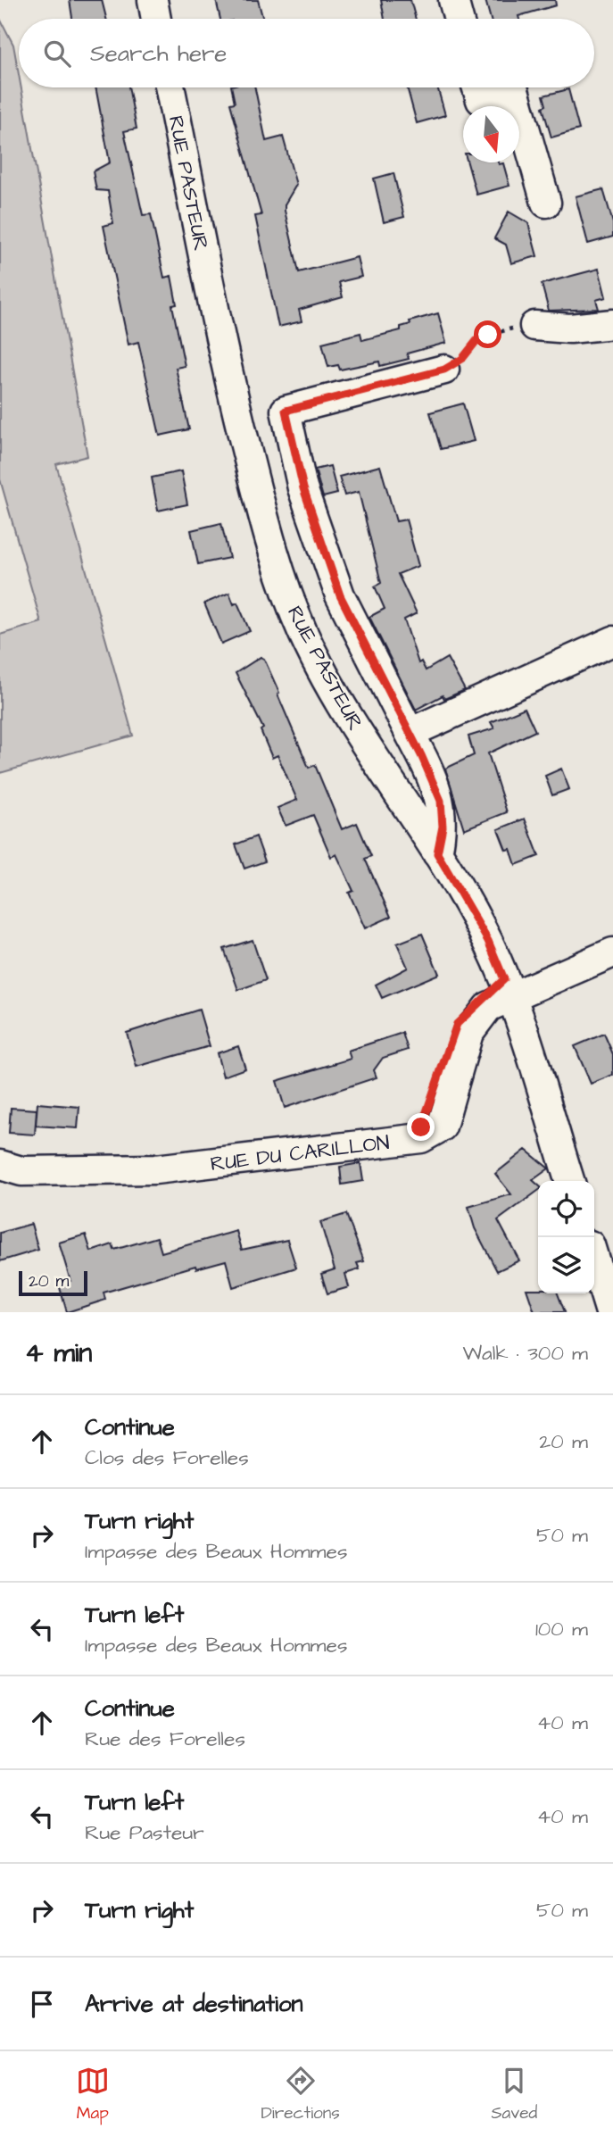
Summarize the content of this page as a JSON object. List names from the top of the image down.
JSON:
{
  "streets": {
    "street": ["RUE PASTEUR", "RUE DU CARILLON"]
  },
  "crossings": [
    ["RUE PASTEUR", "RUE DU CARILLON"]
  ],
  "scale_bar": "20 m",
  "north": "bottom",
  "page": {
    "search": "Search here",
    "scale": "20 m",
    "heading": ["4 min", "Walk · 300 m"],
    "list": [
      ["Continue", "Clos des Forelles", "20 m"],
      ["Turn right", "Impasse des Beaux Hommes", "50 m"],
      ["Turn left", "Impasse des Beaux Hommes", "100 m"],
      ["Continue", "Rue des Forelles", "40 m"],
      ["Turn left", "Rue Pasteur", "40 m"],
      ["Turn right", "50 m"],
      "Arrive at destination"
    ],
    "nav": ["Map", "Directions", "Saved"]
  }
}
